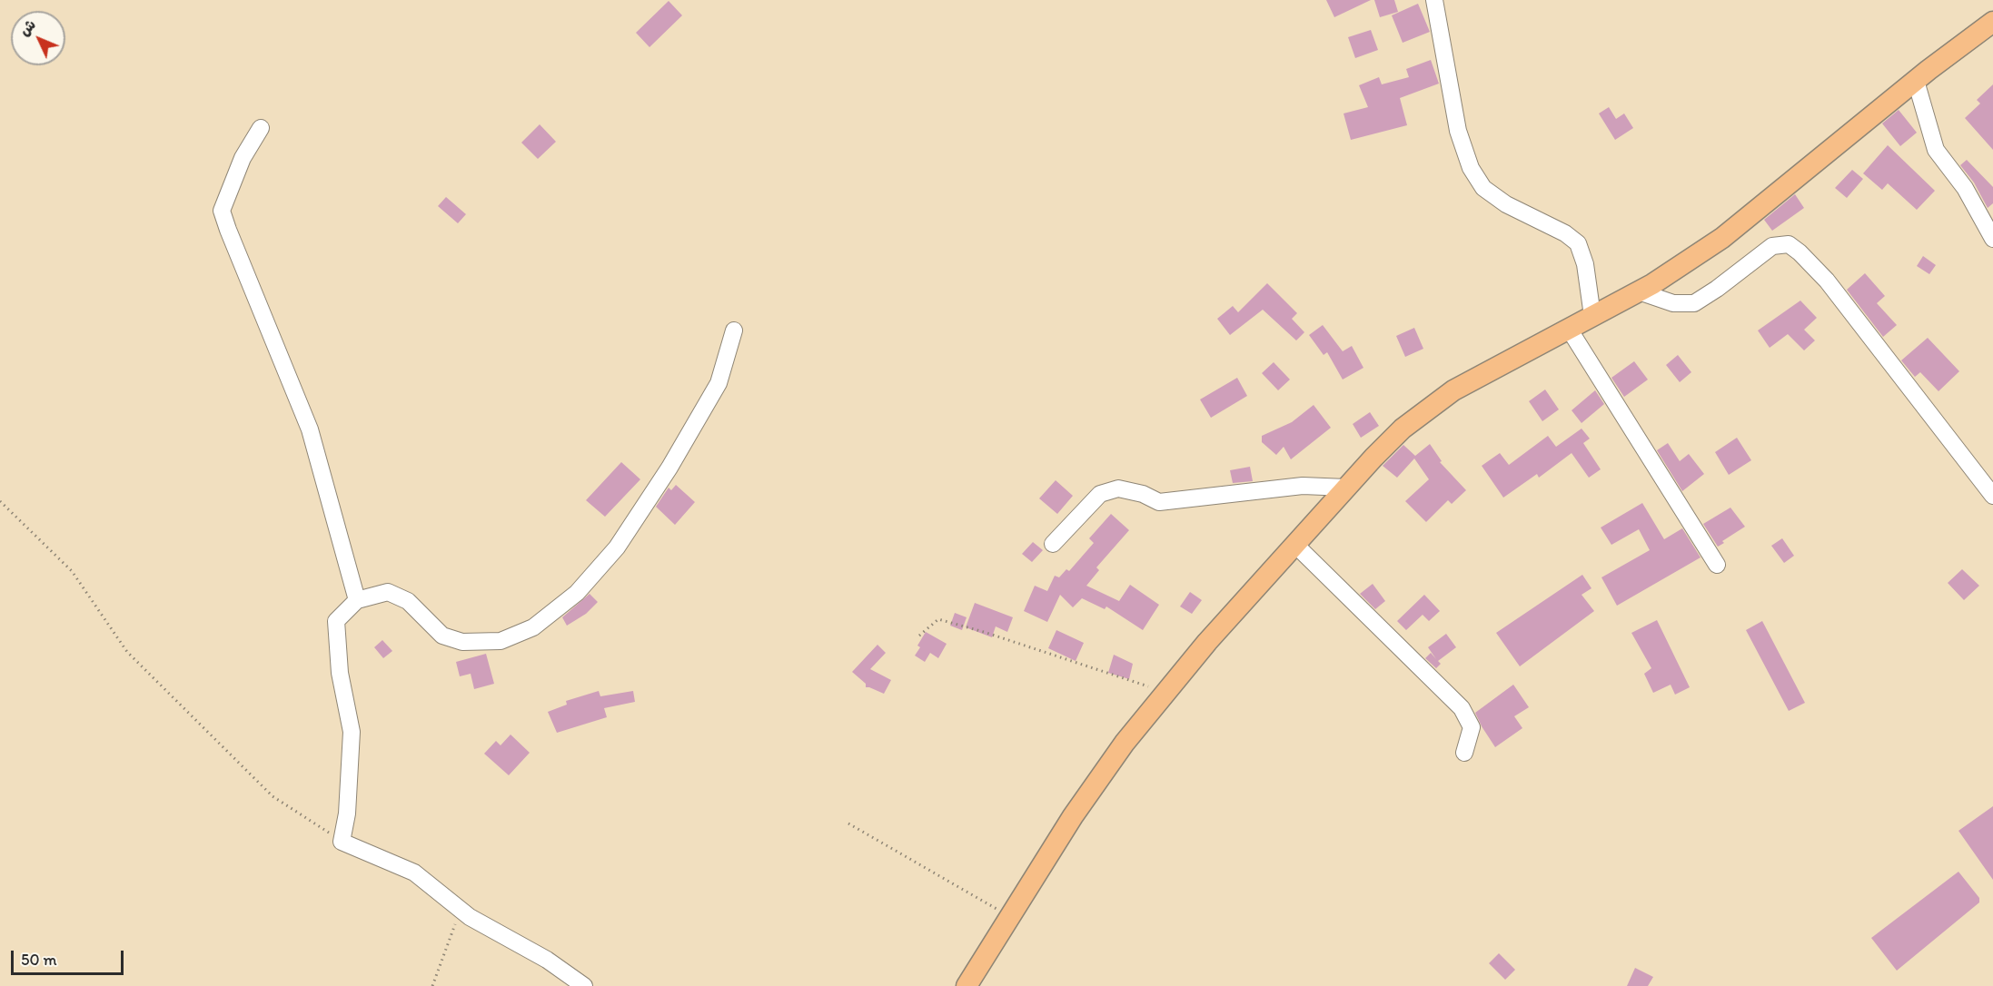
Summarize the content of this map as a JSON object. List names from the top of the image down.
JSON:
{
  "scale_bar": "50 m",
  "north": "top left"
}
